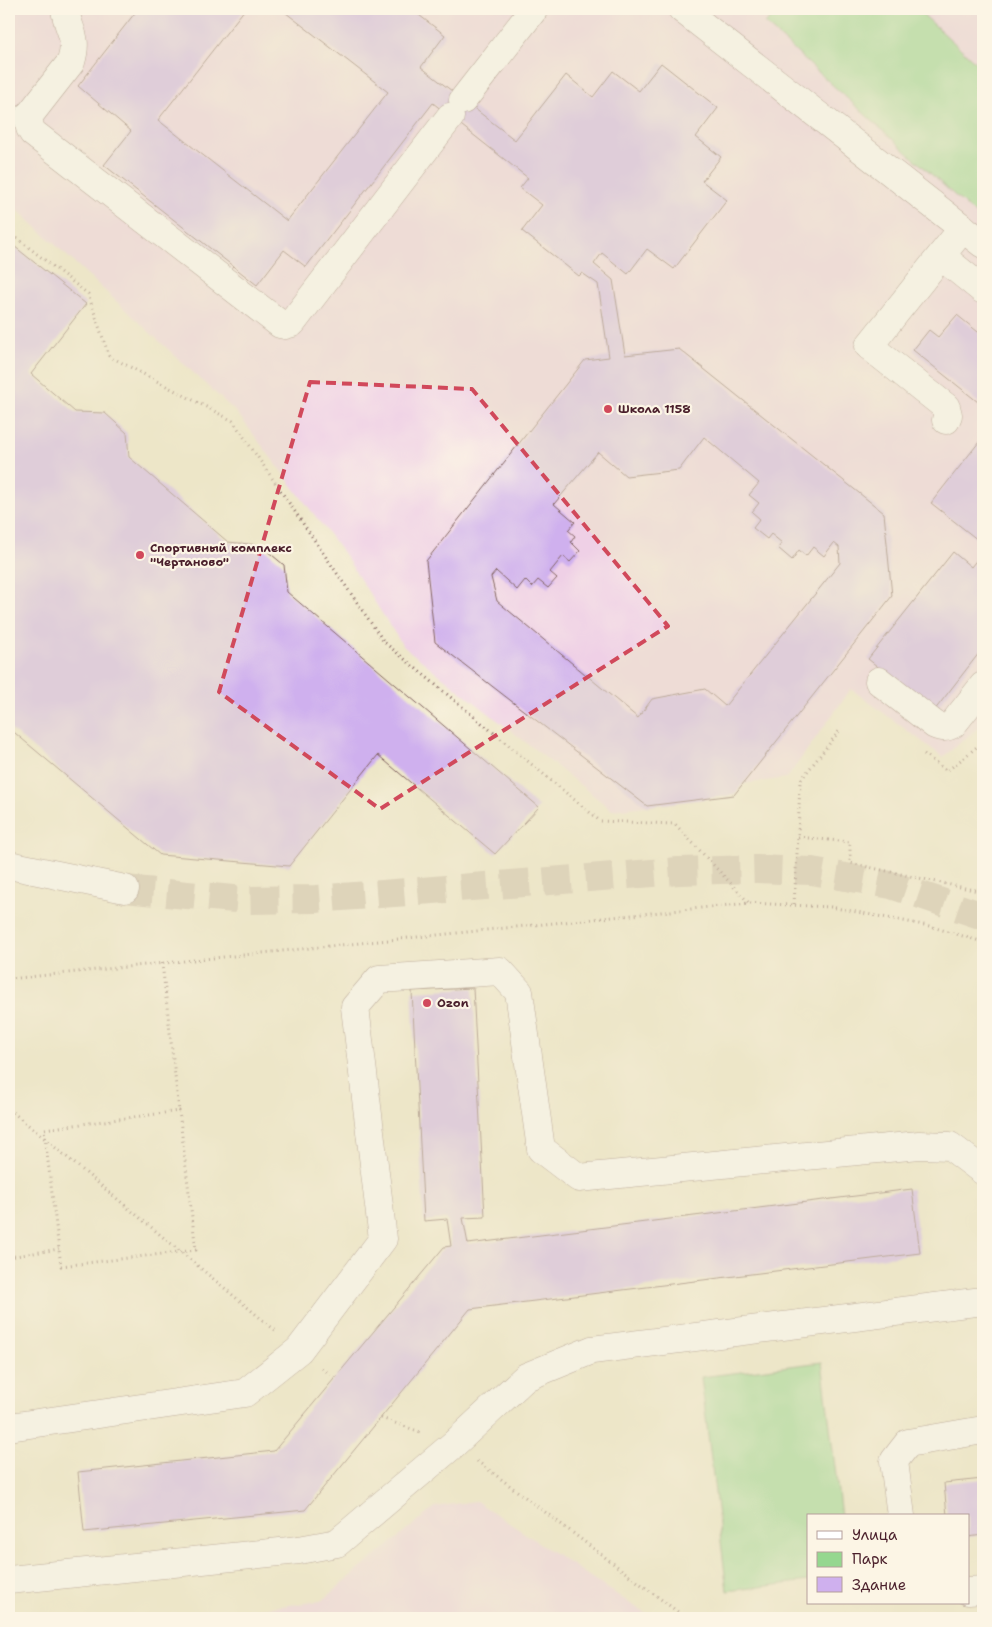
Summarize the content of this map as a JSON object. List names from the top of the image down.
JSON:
{
  "places": ["Школа 1158", "Спортивный комплекс \"Чертаново\"", "Ozon"],
  "legend": ["Улица", "Парк", "Здание"]
}
